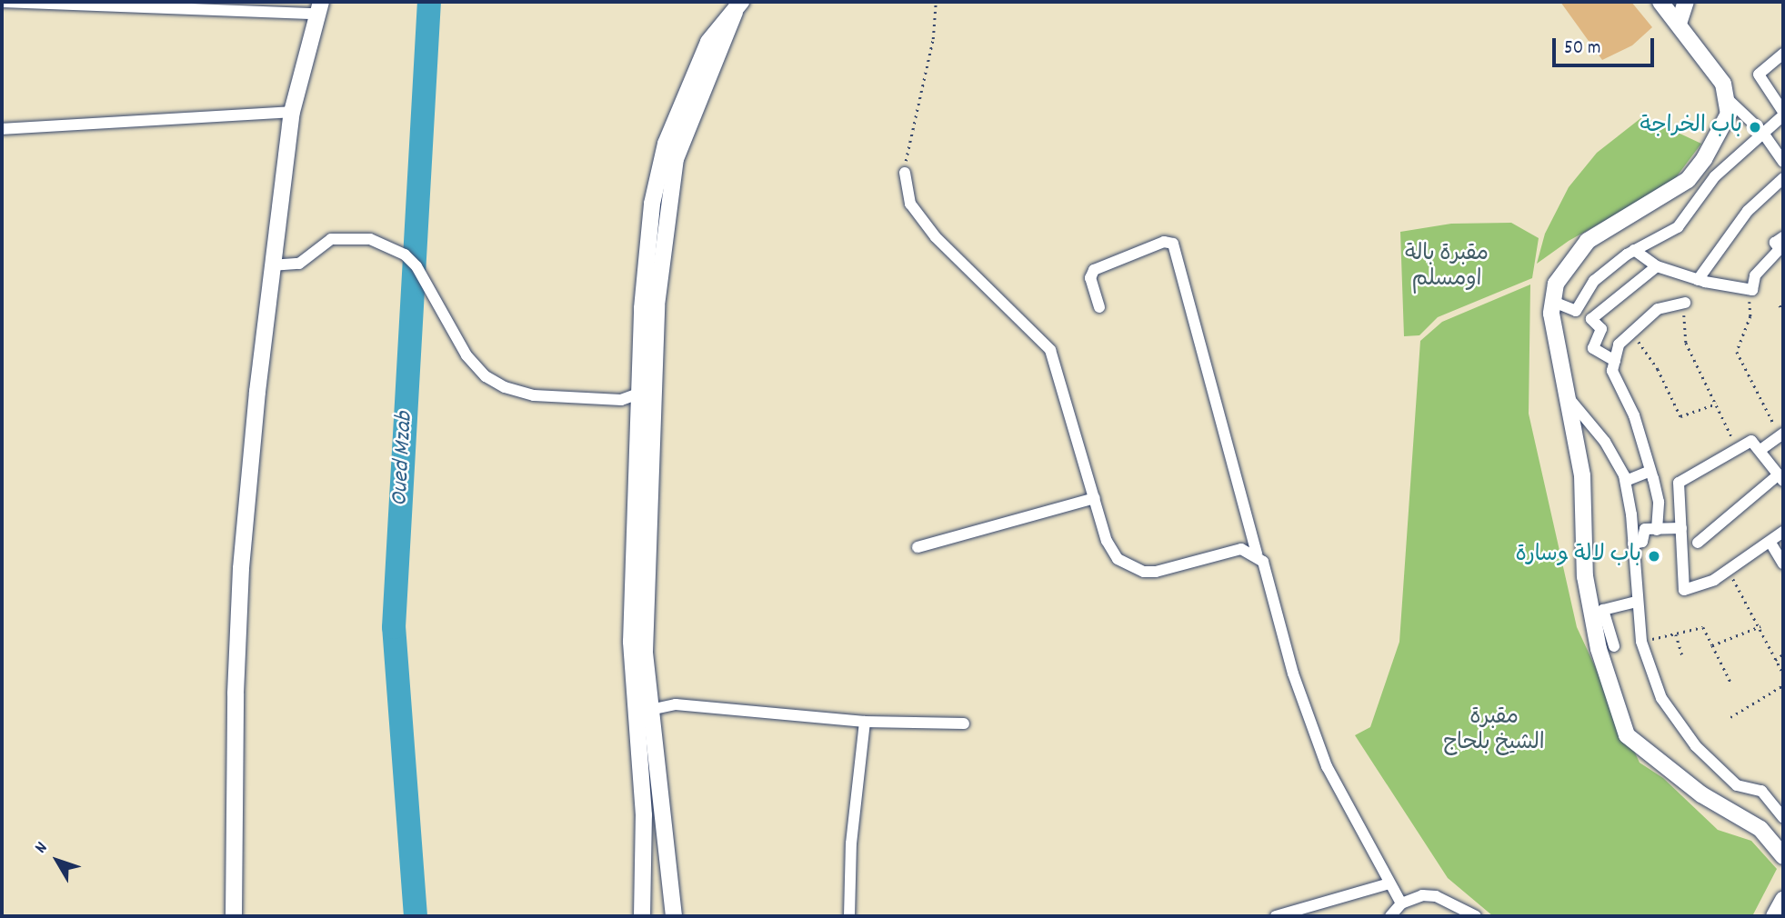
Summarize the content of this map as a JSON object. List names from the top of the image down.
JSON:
{
  "water": ["Oued Mzab"],
  "parks": ["مقبرة بالة اومسلم", "مقبرة الشيخ بلحاج"],
  "places": ["باب الخراجة", "باب لالة وسارة"],
  "scale_bar": "50 m",
  "north": "top left"
}
